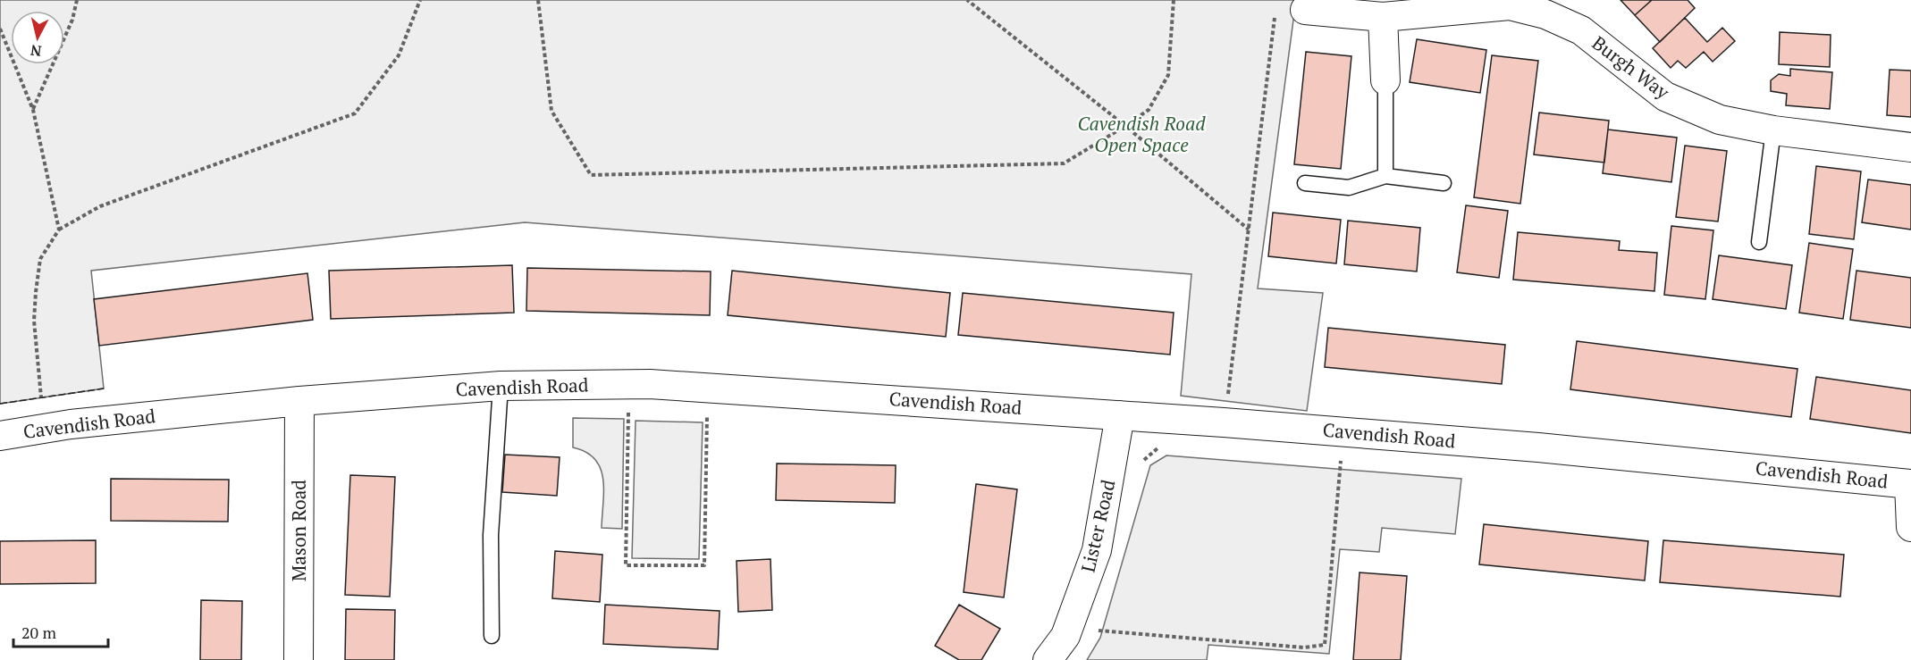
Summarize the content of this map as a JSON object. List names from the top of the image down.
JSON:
{
  "streets": {
    "street": [
      "Burgh Way",
      "Cavendish Road",
      "Lister Road",
      "Mason Road"
    ]
  },
  "crossings": [
    ["Cavendish Road", "Lister Road"],
    ["Cavendish Road", "Mason Road"]
  ],
  "parks": ["Cavendish Road Open Space"],
  "scale_bar": "20 m",
  "north": "bottom"
}
